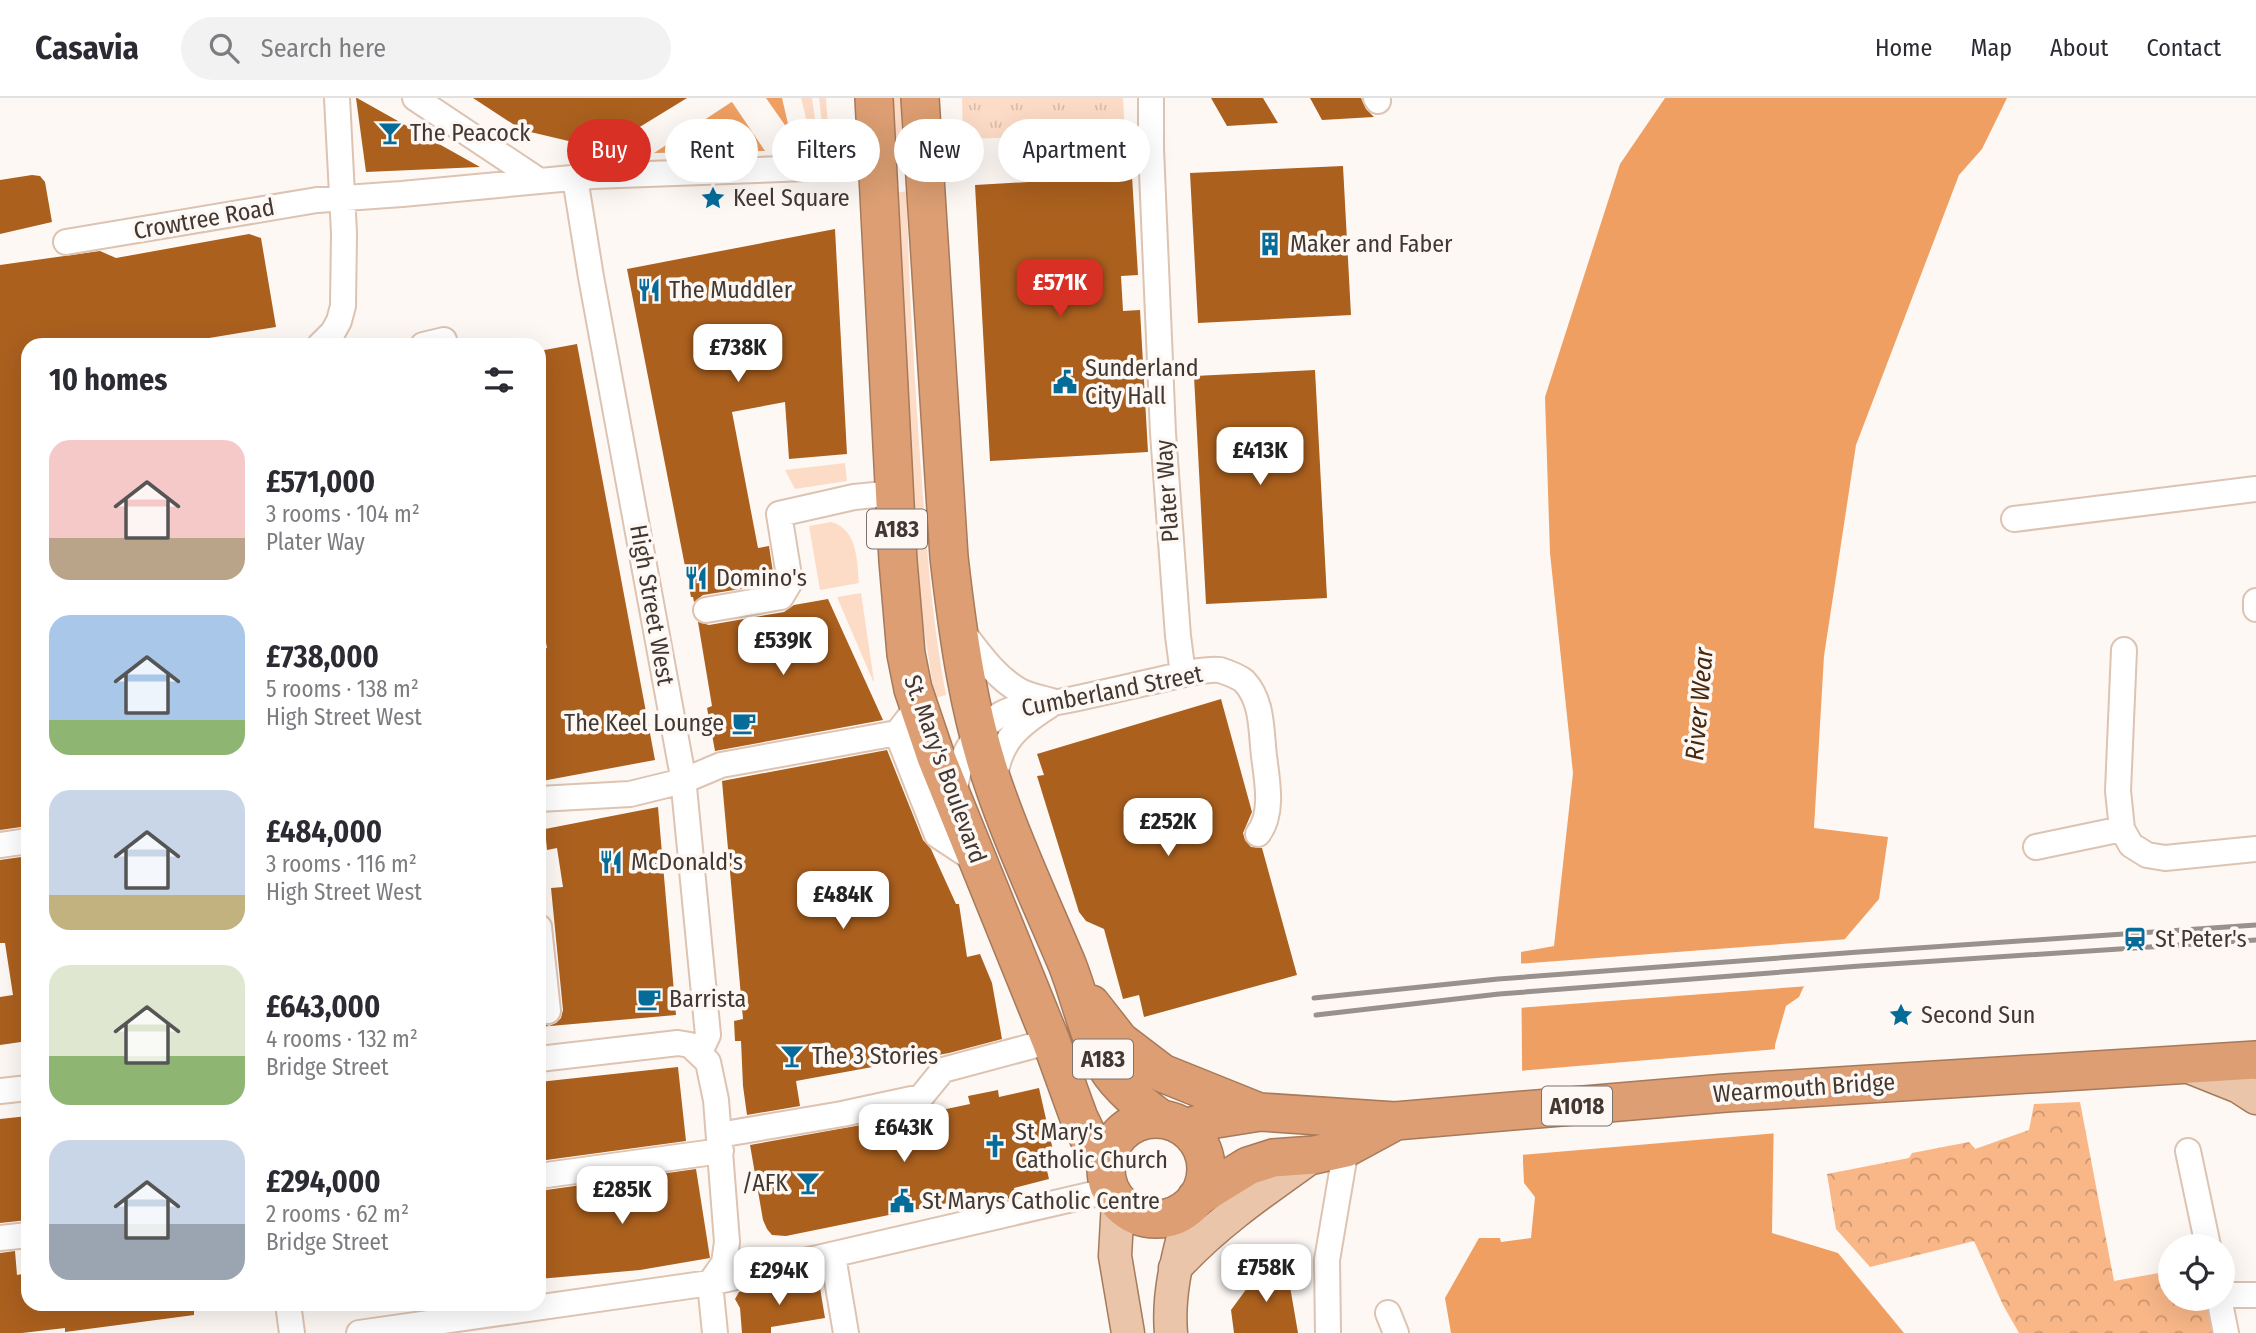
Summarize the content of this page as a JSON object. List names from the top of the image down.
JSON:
{
  "streets": {
    "highway": [
      "A183",
      "St. Mary's Boulevard",
      "Wearmouth Bridge",
      "A1018"
    ],
    "street": [
      "Crowtree Road",
      "Plater Way",
      "High Street West",
      "Cumberland Street"
    ]
  },
  "crossings": [
    ["Plater Way", "Cumberland Street"],
    ["Cumberland Street", "St. Mary's Boulevard"],
    ["St. Mary's Boulevard", "A1018"],
    ["Wearmouth Bridge", "A1018"]
  ],
  "water": ["River Wear"],
  "places": {
    "bar": ["The Peacock", "The 3 Stories", "/AFK"],
    "place": ["Keel Square", "Second Sun"],
    "building": ["Maker and Faber"],
    "restaurant": ["The Muddler", "Domino's", "McDonald's"],
    "public building": ["Sunderland City Hall", "St Marys Catholic Centre"],
    "cafe": ["The Keel Lounge", "Barrista"],
    "station": ["St Peter's"],
    "church": ["St Mary's Catholic Church"]
  },
  "page": {
    "header": "Casavia",
    "search": "Search here",
    "nav": [
      "Home",
      "Map",
      "About",
      "Contact"
    ],
    "chip": [
      "Buy",
      "Rent",
      "Filters",
      "New",
      "Apartment"
    ],
    "price": [
      "£571K",
      "£738K",
      "£413K",
      "£539K",
      "£252K",
      "£484K",
      "£643K",
      "£285K",
      "£758K",
      "£294K"
    ],
    "heading": "10 homes",
    "list": [
      {
        "name": "£571,000",
        "note": "3 rooms · 104 m² · Plater Way"
      },
      {
        "name": "£738,000",
        "note": "5 rooms · 138 m² · High Street West"
      },
      {
        "name": "£484,000",
        "note": "3 rooms · 116 m² · High Street West"
      },
      {
        "name": "£643,000",
        "note": "4 rooms · 132 m² · Bridge Street"
      },
      {
        "name": "£294,000",
        "note": "2 rooms · 62 m² · Bridge Street"
      }
    ]
  }
}
